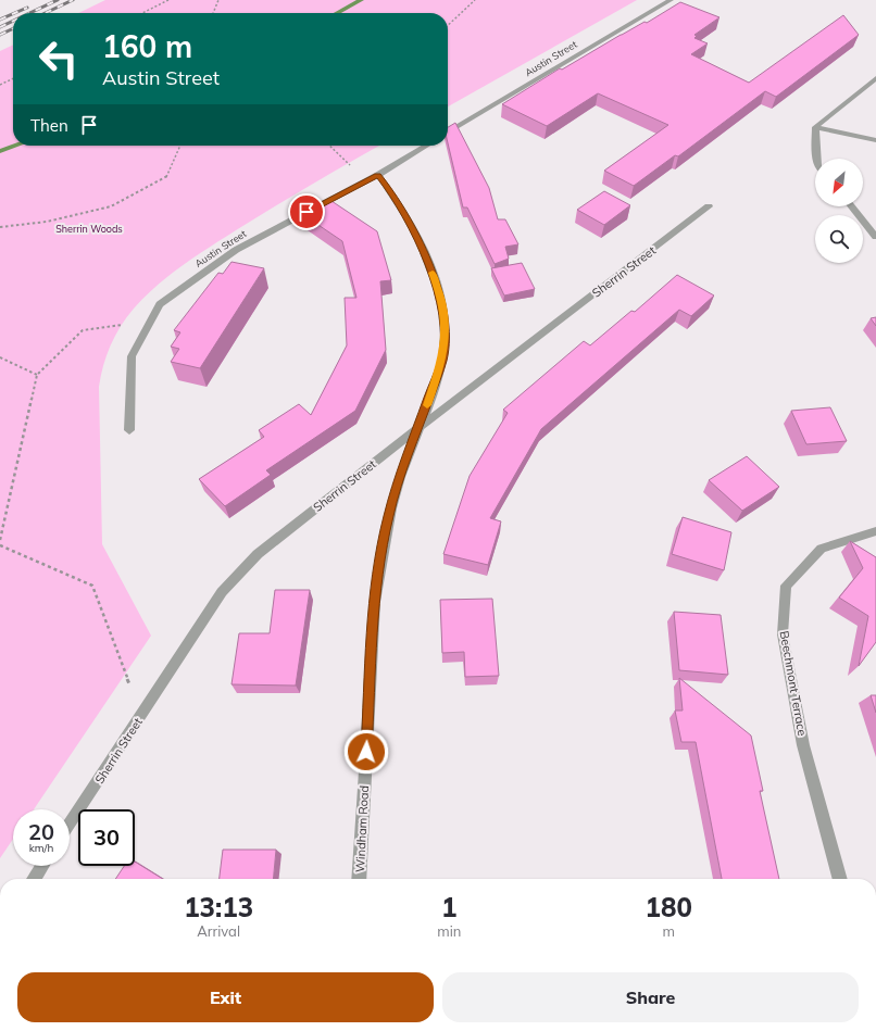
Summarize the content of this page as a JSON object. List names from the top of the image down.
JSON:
{
  "streets": {
    "street": [
      "Austin Street",
      "Sherrin Street",
      "Beechmont Terrace",
      "Windham Road"
    ]
  },
  "crossings": [
    ["Austin Street", "Windham Road"],
    ["Sherrin Street", "Windham Road"]
  ],
  "parks": ["Sherrin Woods"],
  "north": "bottom left",
  "page": {
    "turn": ["160 m", "Austin Street"],
    "then": "Then",
    "speed": "20 km/h",
    "limit": "30",
    "eta": [
      "13:13",
      "Arrival",
      "1",
      "min",
      "180",
      "m"
    ],
    "buttons": ["Exit", "Share"]
  }
}
